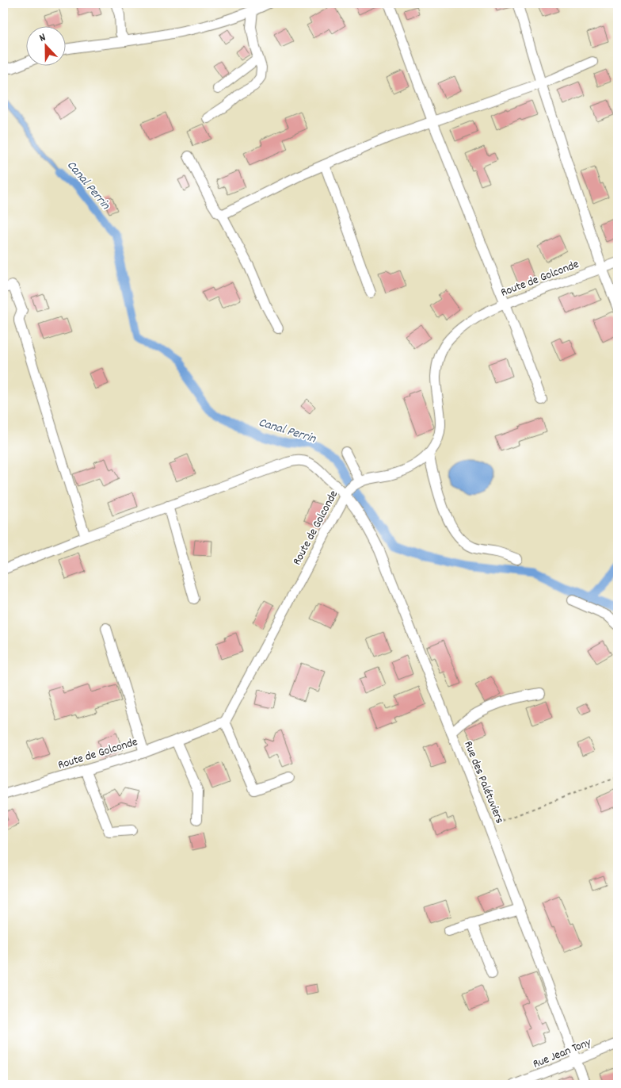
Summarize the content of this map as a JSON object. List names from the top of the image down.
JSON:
{
  "streets": {
    "street": ["Route de Golconde", "Rue des Palétuviers", "Rue Jean Tony"]
  },
  "crossings": [
    ["Route de Golconde", "Rue des Palétuviers"],
    ["Rue des Palétuviers", "Rue Jean Tony"]
  ],
  "water": ["Canal Perrin"],
  "north": "top"
}
